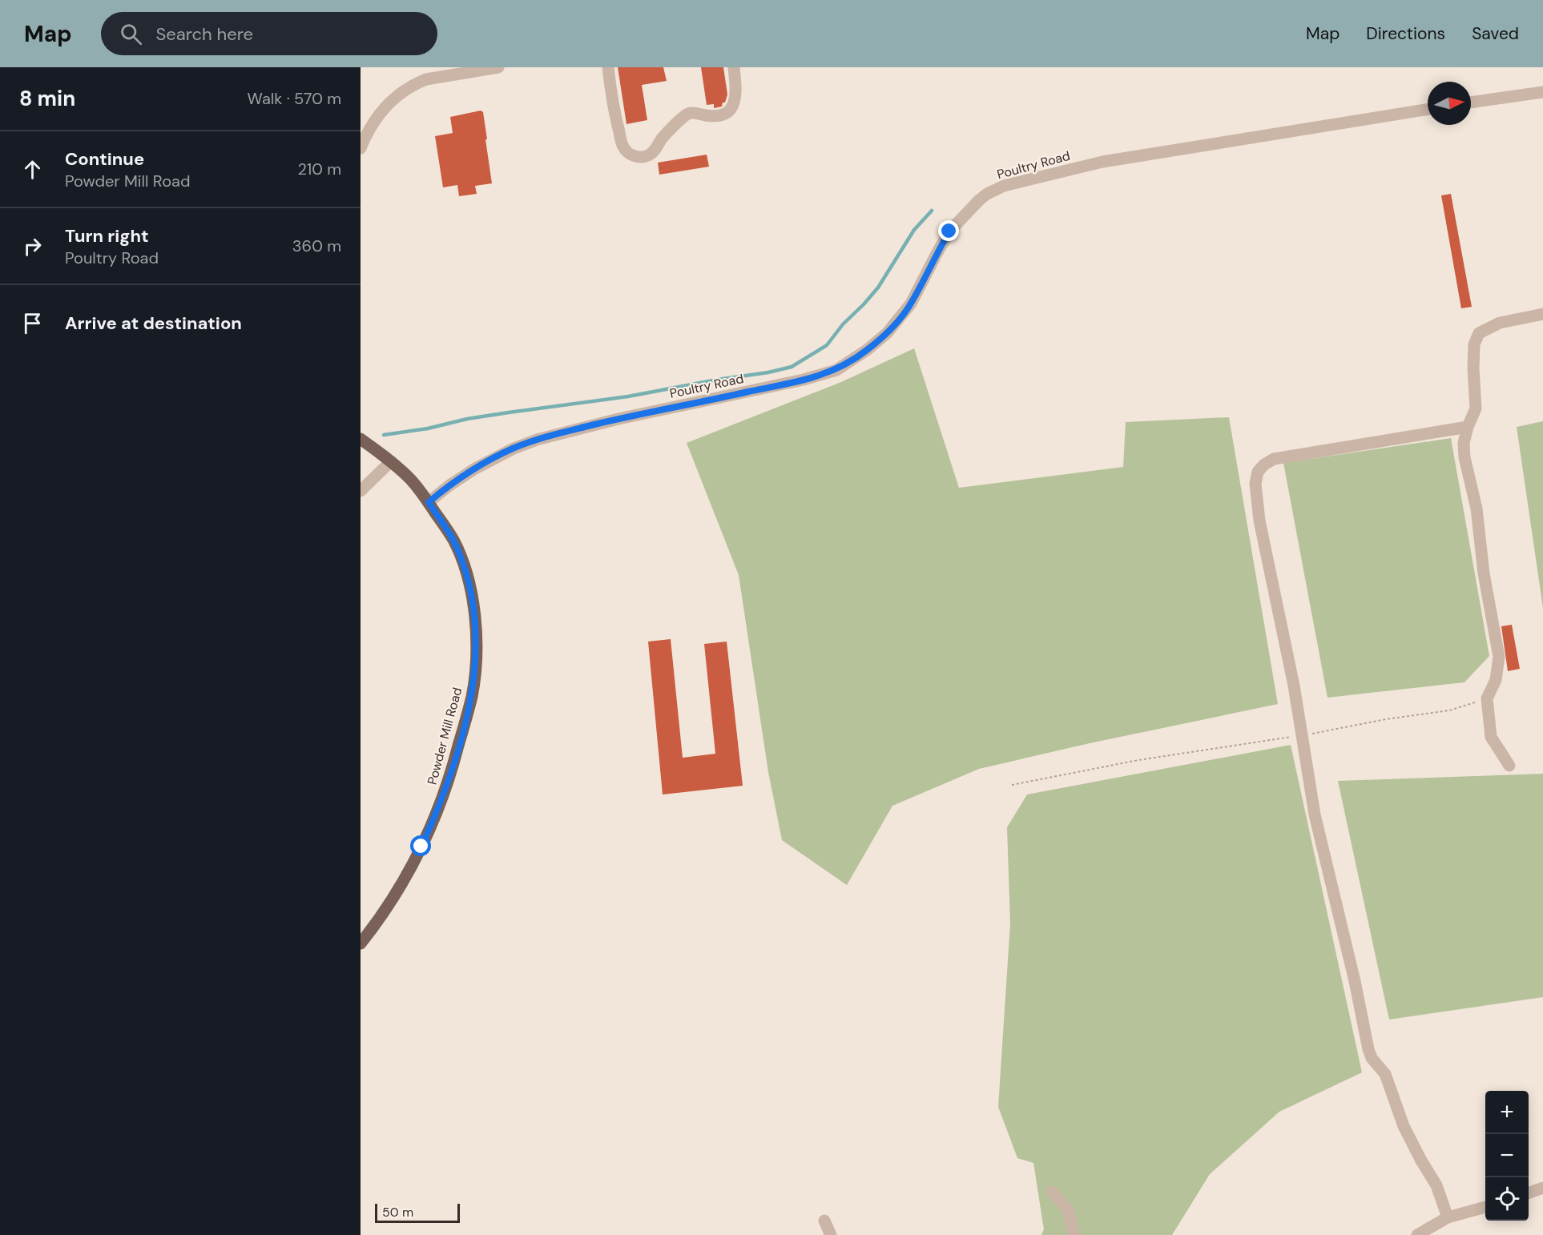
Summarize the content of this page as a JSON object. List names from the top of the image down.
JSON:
{
  "streets": {
    "main road": ["Powder Mill Road"],
    "street": ["Poultry Road"]
  },
  "crossings": [
    ["Poultry Road", "Powder Mill Road"]
  ],
  "scale_bar": "50 m",
  "north": "right",
  "page": {
    "header": "Map",
    "search": "Search here",
    "nav": ["Map", "Directions", "Saved"],
    "heading": ["8 min", "Walk · 570 m"],
    "list": [
      ["Continue", "Powder Mill Road", "210 m"],
      ["Turn right", "Poultry Road", "360 m"],
      "Arrive at destination"
    ],
    "map_buttons": ["+", "−"],
    "scale": "50 m"
  }
}
